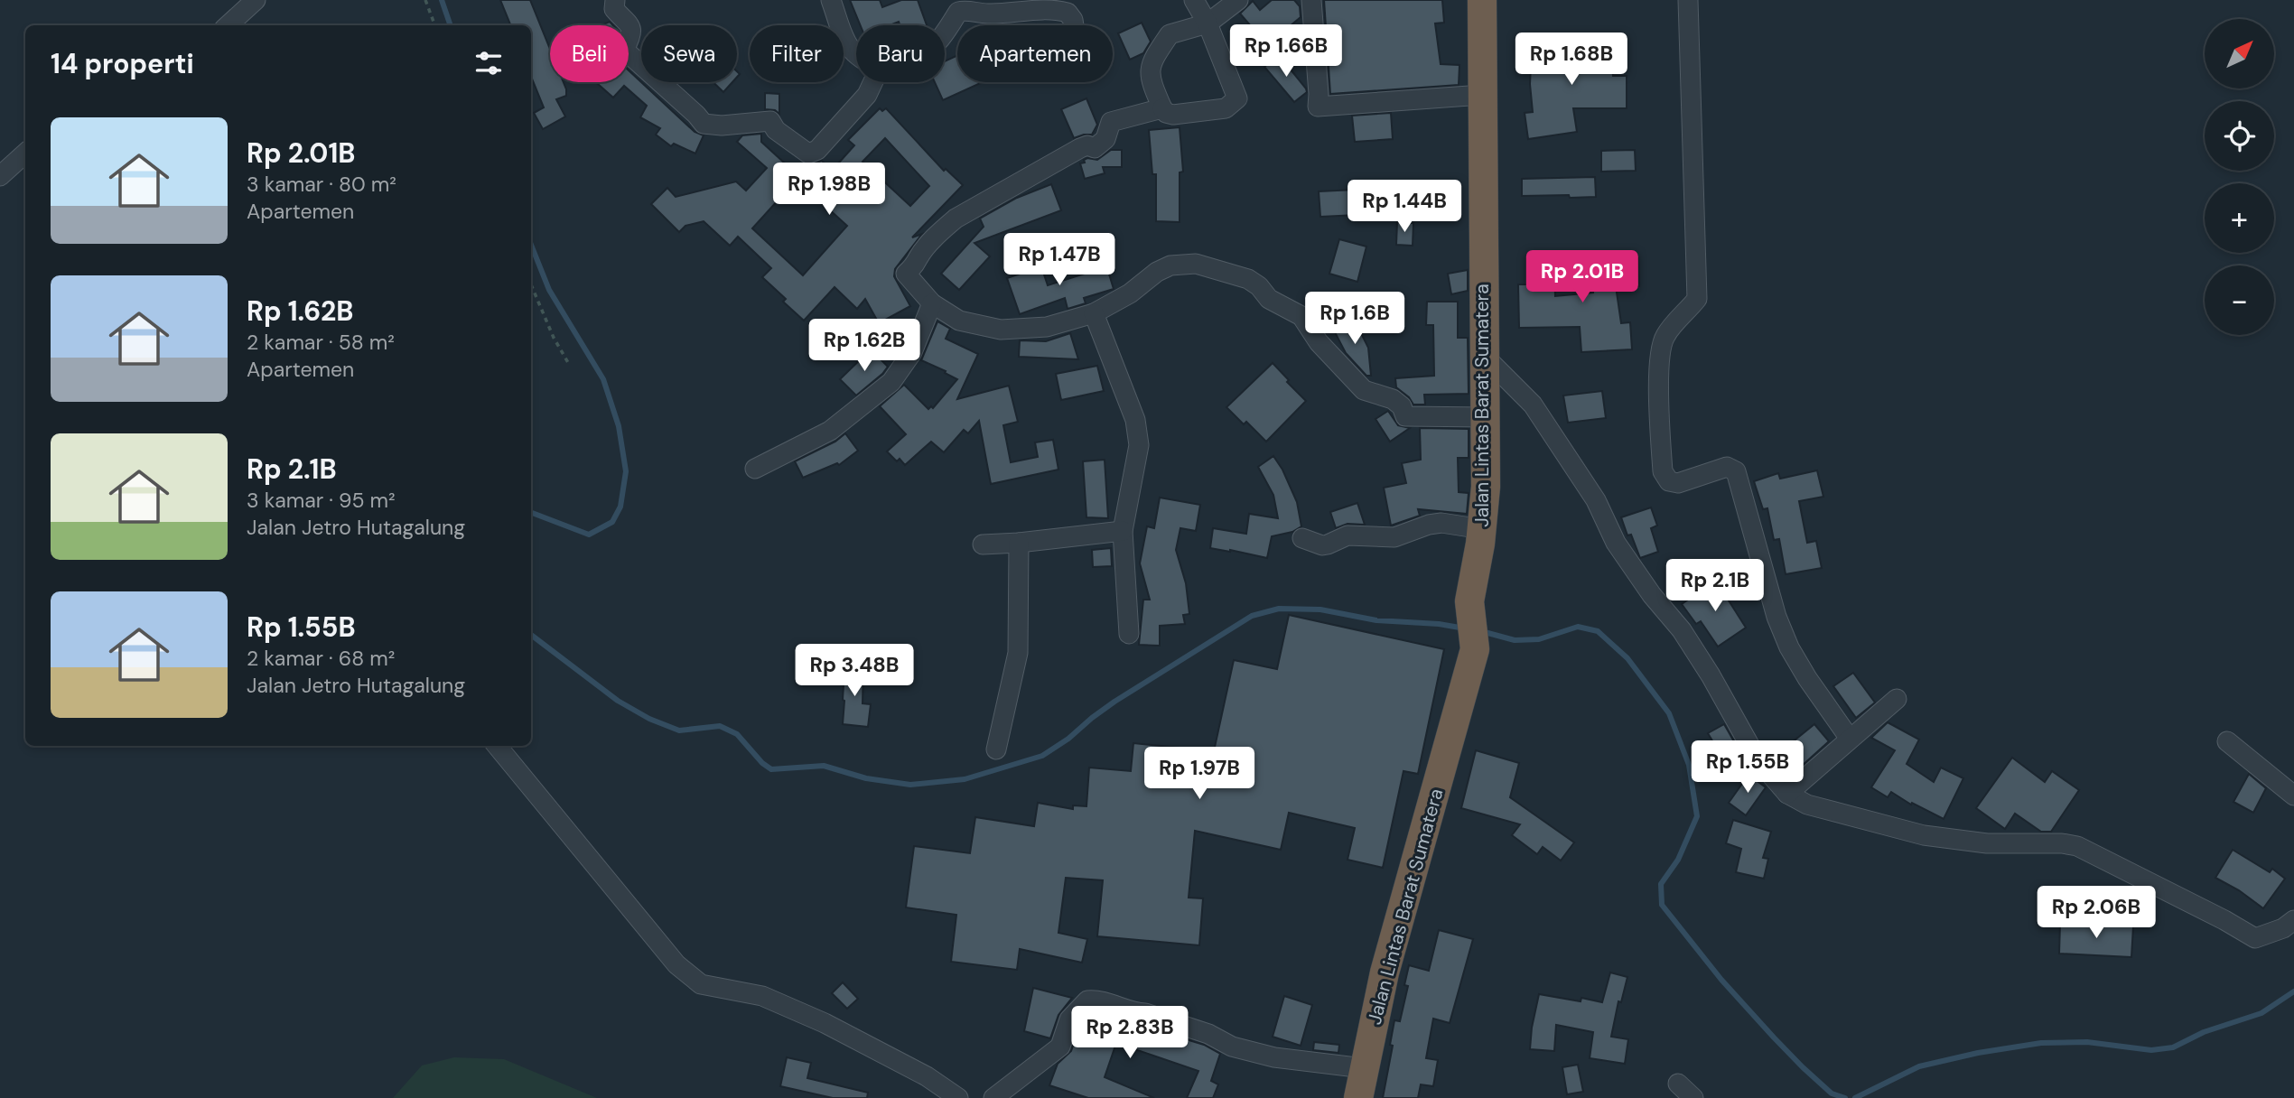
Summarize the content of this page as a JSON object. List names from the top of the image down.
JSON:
{
  "streets": {
    "highway": ["Jalan Lintas Barat Sumatera"]
  },
  "north": "top right",
  "page": {
    "map_buttons": ["+", "−"],
    "price": [
      "Rp 1.66B",
      "Rp 1.68B",
      "Rp 1.98B",
      "Rp 1.44B",
      "Rp 1.47B",
      "Rp 2.01B",
      "Rp 1.6B",
      "Rp 1.62B",
      "Rp 2.1B",
      "Rp 3.48B",
      "Rp 1.55B",
      "Rp 1.97B",
      "Rp 2.06B",
      "Rp 2.83B"
    ],
    "chip": [
      "Beli",
      "Sewa",
      "Filter",
      "Baru",
      "Apartemen"
    ],
    "heading": "14 properti",
    "list": [
      {
        "name": "Rp 2.01B",
        "note": "3 kamar · 80 m² · Apartemen"
      },
      {
        "name": "Rp 1.62B",
        "note": "2 kamar · 58 m² · Apartemen"
      },
      {
        "name": "Rp 2.1B",
        "note": "3 kamar · 95 m² · Jalan Jetro Hutagalung"
      },
      {
        "name": "Rp 1.55B",
        "note": "2 kamar · 68 m² · Jalan Jetro Hutagalung"
      }
    ]
  }
}
